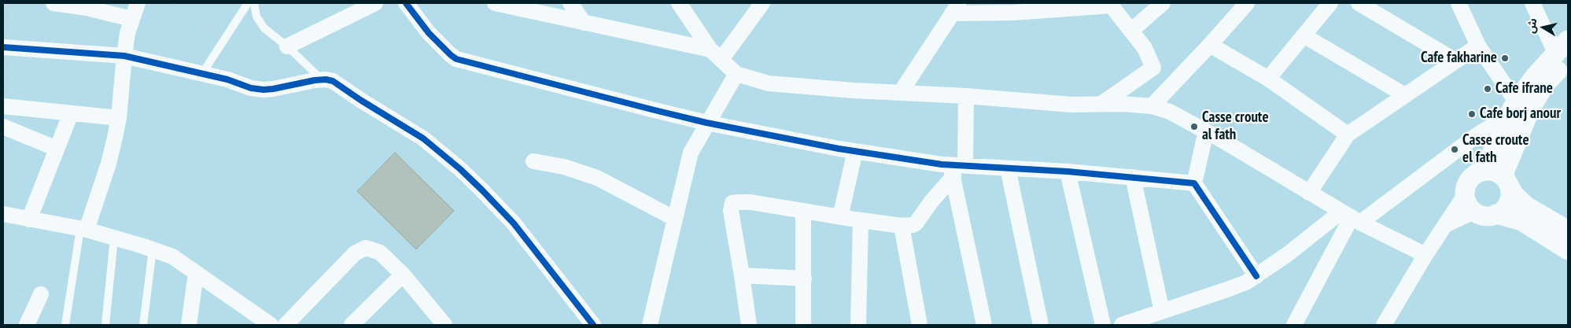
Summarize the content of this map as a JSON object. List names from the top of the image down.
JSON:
{
  "places": [
    "Cafe fakharine",
    "Cafe ifrane",
    "Cafe borj anour",
    "Casse croute al fath",
    "Casse croute el fath"
  ],
  "north": "left"
}
